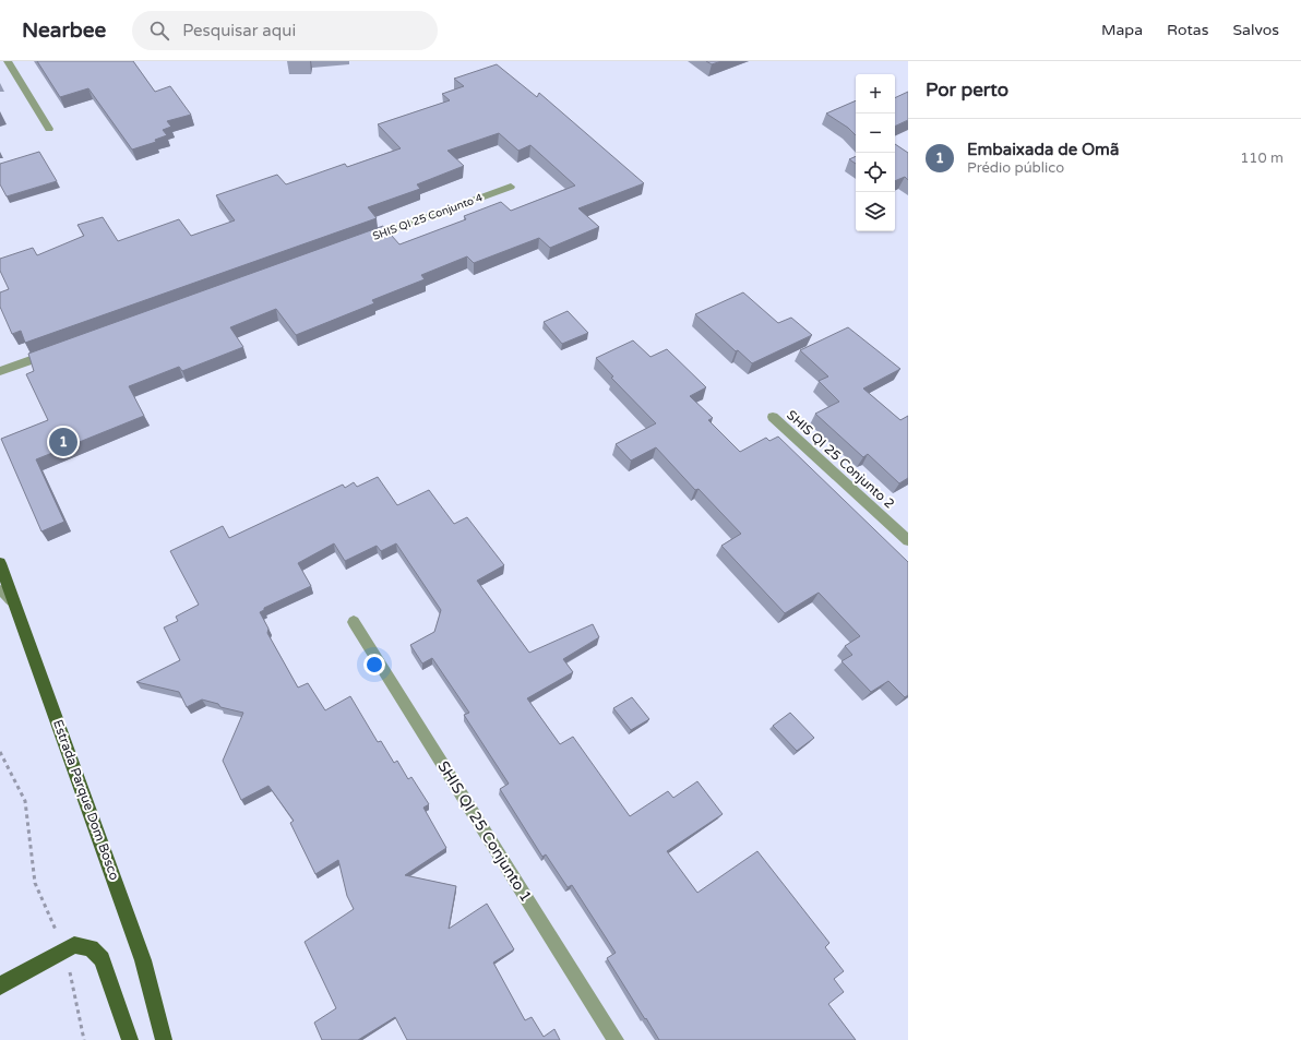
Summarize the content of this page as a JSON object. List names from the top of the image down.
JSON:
{
  "streets": {
    "main road": ["Estrada Parque Dom Bosco"],
    "street": ["SHIS QI 25 Conjunto 4", "SHIS QI 25 Conjunto 2", "SHIS QI 25 Conjunto 1"]
  },
  "page": {
    "header": "Nearbee",
    "search": "Pesquisar aqui",
    "nav": ["Mapa", "Rotas", "Salvos"],
    "heading": "Por perto",
    "map_buttons": ["+", "−"],
    "list": [
      {
        "mark": "1",
        "name": "Embaixada de Omã",
        "note": "Prédio público",
        "value": "110 m"
      }
    ],
    "pins": "1"
  }
}
